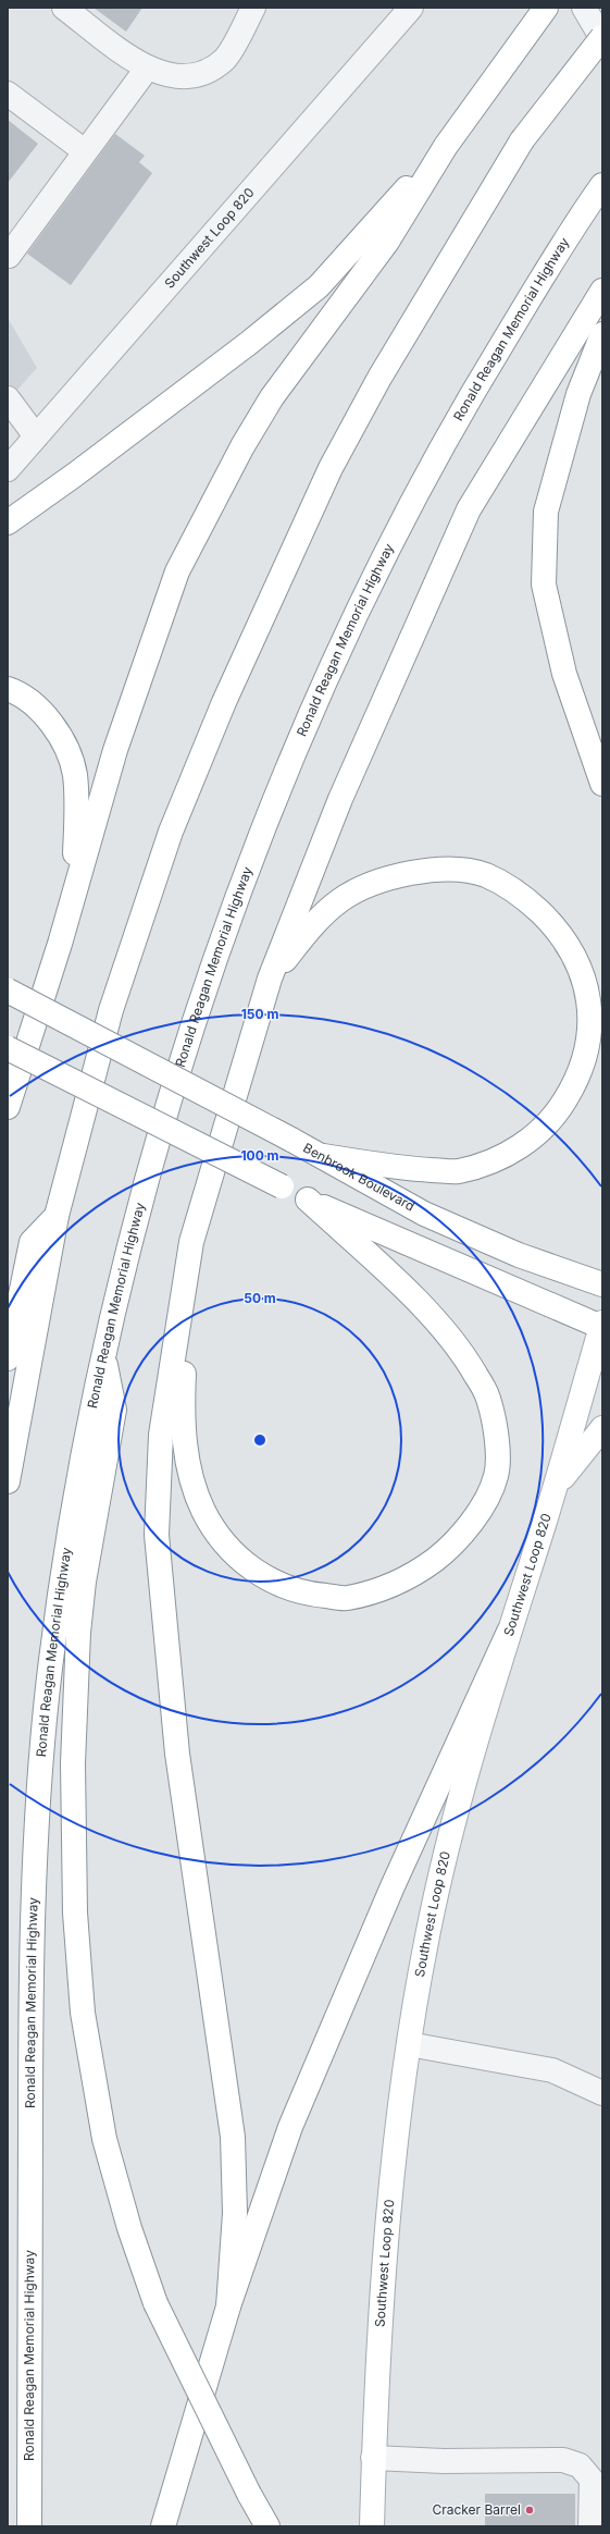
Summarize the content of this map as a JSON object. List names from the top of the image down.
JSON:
{
  "streets": {
    "main road": ["Southwest Loop 820", "Ronald Reagan Memorial Highway", "Benbrook Boulevard"]
  },
  "places": ["Cracker Barrel"],
  "rings": ["150 m", "100 m", "50 m"]
}
